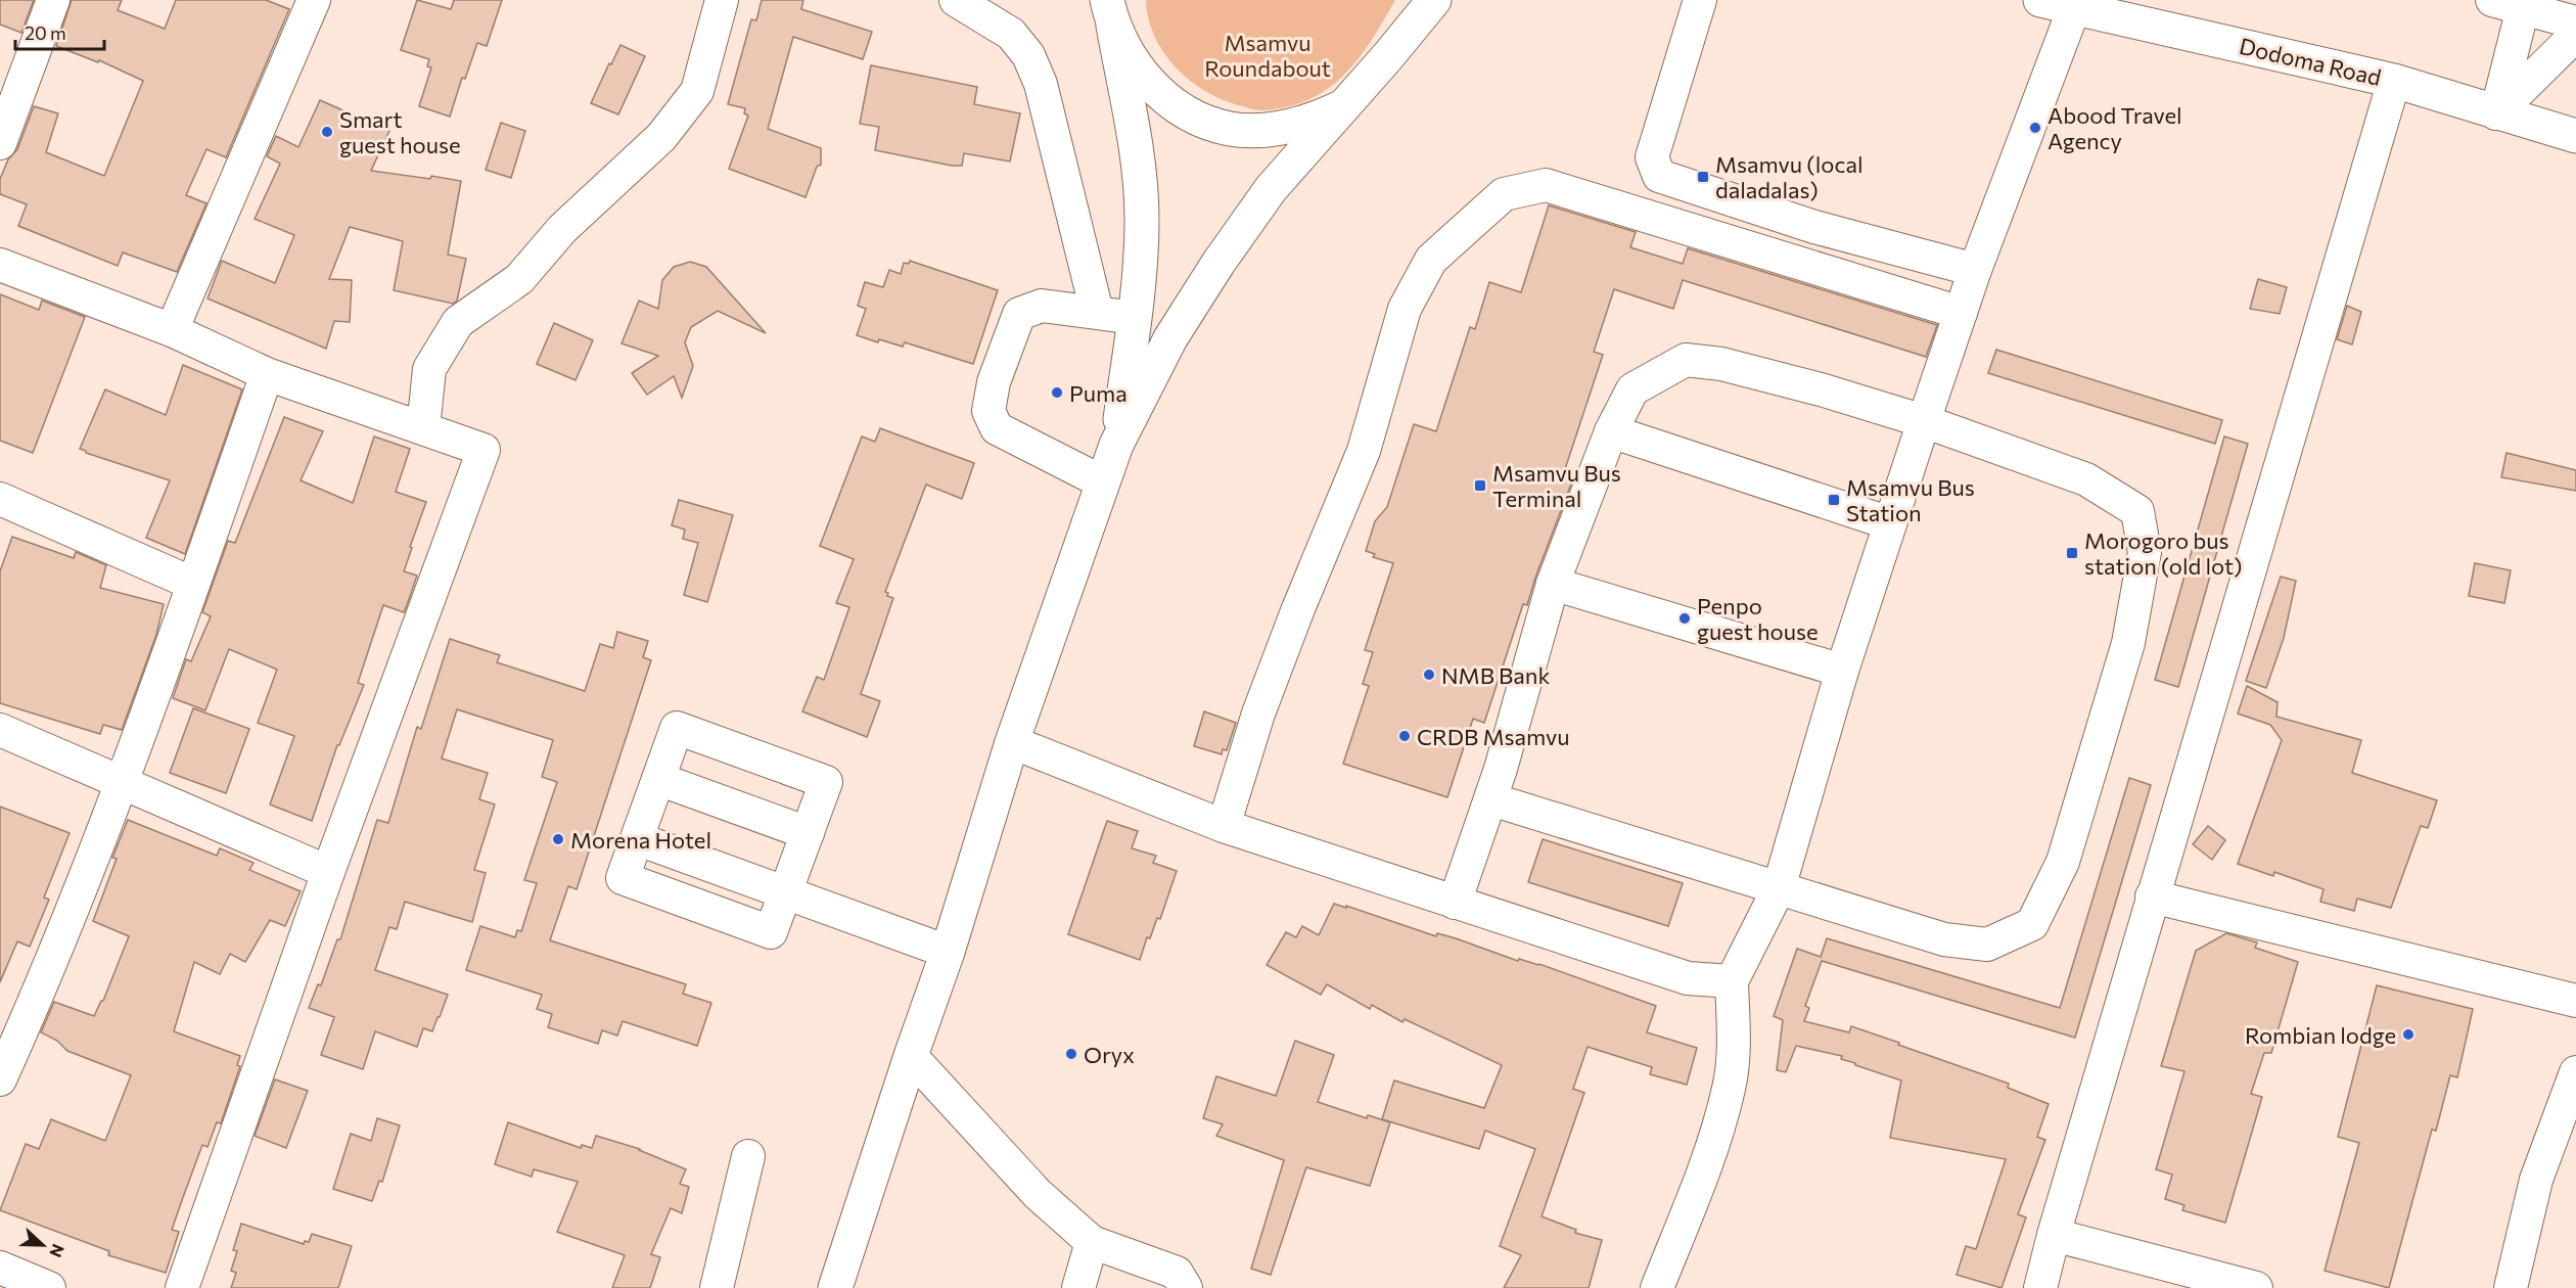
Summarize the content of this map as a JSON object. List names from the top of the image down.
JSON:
{
  "streets": {
    "highway": ["Dodoma Road"]
  },
  "parks": ["Msamvu Roundabout"],
  "places": {
    "other": [
      "Abood Travel Agency",
      "Smart guest house",
      "Puma",
      "Penpo guest house",
      "NMB Bank",
      "CRDB Msamvu",
      "Morena Hotel",
      "Rombian lodge",
      "Oryx"
    ],
    "transit": [
      "Msamvu (local daladalas)",
      "Msamvu Bus Terminal",
      "Msamvu Bus Station",
      "Morogoro bus station (old lot)"
    ]
  },
  "scale_bar": "20 m",
  "north": "right"
}
